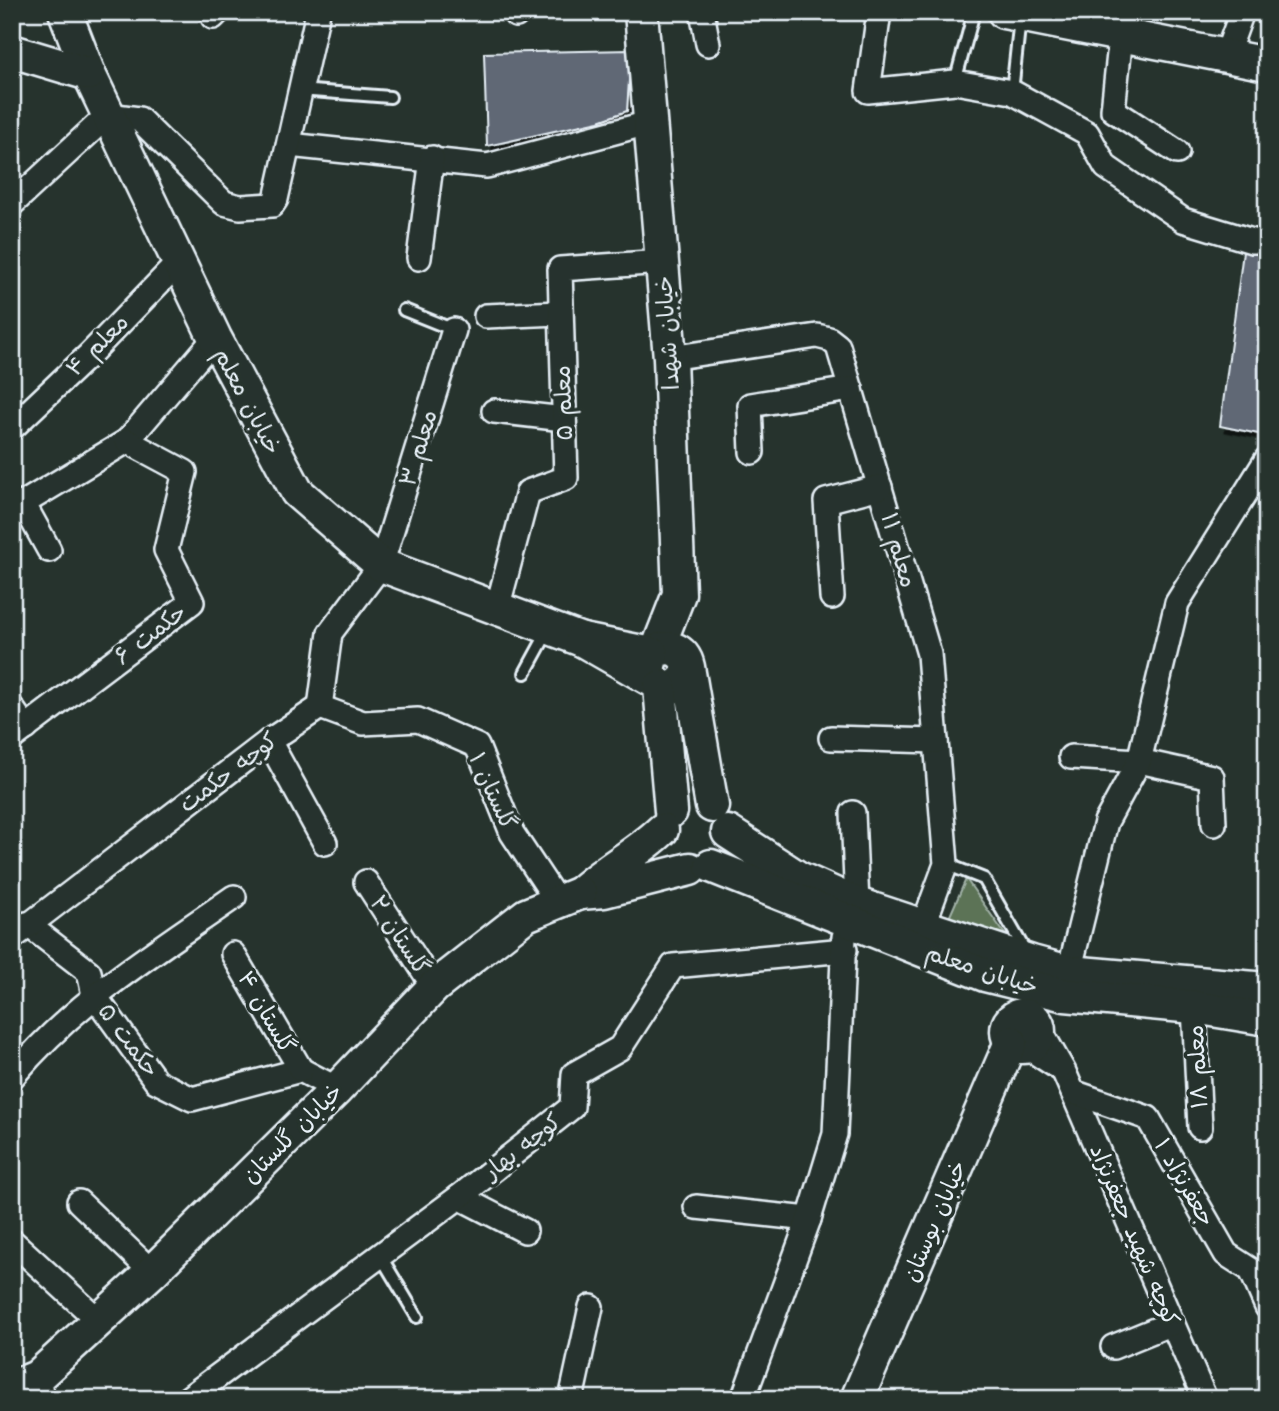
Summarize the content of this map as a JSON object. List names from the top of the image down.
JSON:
{
  "streets": {
    "main road": [
      "خیابان شهدا",
      "خیابان معلم",
      "خیابان گلستان",
      "خیابان بوستان"
    ],
    "street": [
      "معلم ۴",
      "معلم ۵",
      "معلم ۳",
      "معلم ۱۱",
      "حکمت ۶",
      "کوچه حکمت",
      "گلستان ۱",
      "گلستان ۲",
      "گلستان ۴",
      "حکمت ۵",
      "معلم ۱۸",
      "کوچه بهار",
      "جعفرنژاد ۱",
      "کوچه شهید جعفرنژاد"
    ]
  },
  "crossings": [
    ["خیابان شهدا", "خیابان معلم"],
    ["خیابان شهدا", "معلم ۵"],
    ["خیابان شهدا", "معلم ۱۱"],
    ["معلم ۴", "خیابان معلم"],
    ["خیابان معلم", "معلم ۵"],
    ["خیابان معلم", "معلم ۳"],
    ["خیابان معلم", "معلم ۱۱"],
    ["خیابان معلم", "معلم ۱۸"],
    ["خیابان معلم", "کوچه بهار"],
    ["خیابان معلم", "خیابان بوستان"],
    ["کوچه حکمت", "گلستان ۱"],
    ["کوچه حکمت", "حکمت ۵"],
    ["گلستان ۱", "خیابان گلستان"],
    ["گلستان ۲", "خیابان گلستان"],
    ["گلستان ۴", "حکمت ۵"],
    ["جعفرنژاد ۱", "کوچه شهید جعفرنژاد"],
    ["خیابان بوستان", "کوچه شهید جعفرنژاد"]
  ]
}
